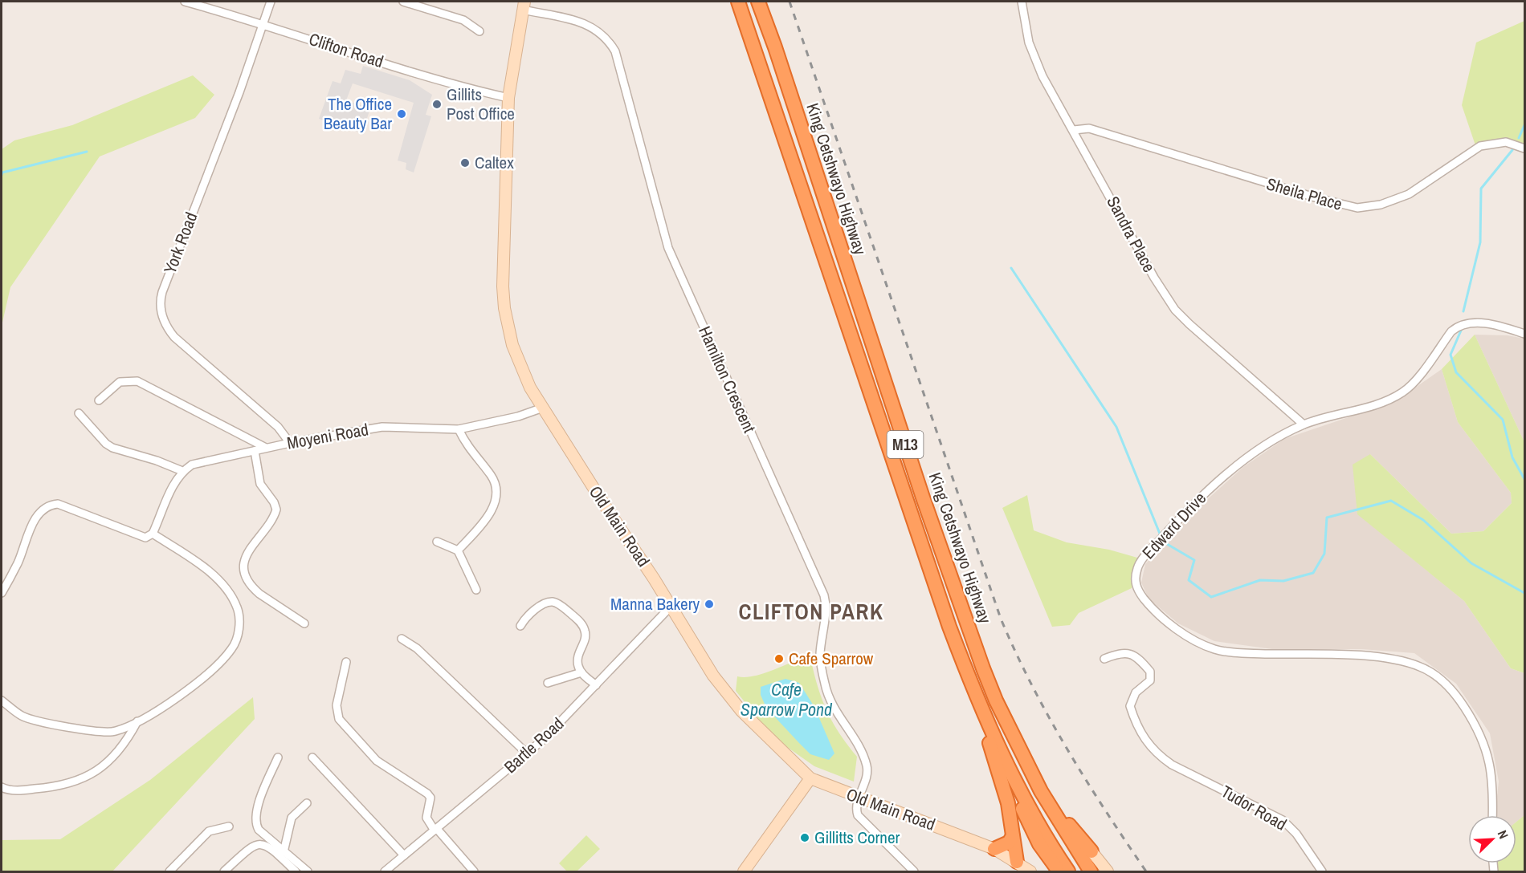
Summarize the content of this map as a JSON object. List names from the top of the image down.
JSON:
{
  "streets": {
    "highway": ["King Cetshwayo Highway", "M13"],
    "street": [
      "Clifton Road",
      "Sheila Place",
      "Sandra Place",
      "York Road",
      "Hamilton Crescent",
      "Moyeni Road",
      "Edward Drive",
      "Old Main Road",
      "Bartle Road",
      "Tudor Road"
    ]
  },
  "crossings": [
    ["Clifton Road", "York Road"],
    ["Clifton Road", "Old Main Road"],
    ["Sheila Place", "Sandra Place"],
    ["Sandra Place", "Edward Drive"],
    ["York Road", "Moyeni Road"],
    ["Hamilton Crescent", "Old Main Road"],
    ["Moyeni Road", "Old Main Road"],
    ["Old Main Road", "Bartle Road"]
  ],
  "districts": ["CLIFTON PARK"],
  "water": ["Cafe Sparrow Pond"],
  "places": [
    "Gillits Post Office",
    "The Office Beauty Bar",
    "Caltex",
    "Manna Bakery",
    "Cafe Sparrow",
    "Gillitts Corner"
  ],
  "north": "top right"
}
